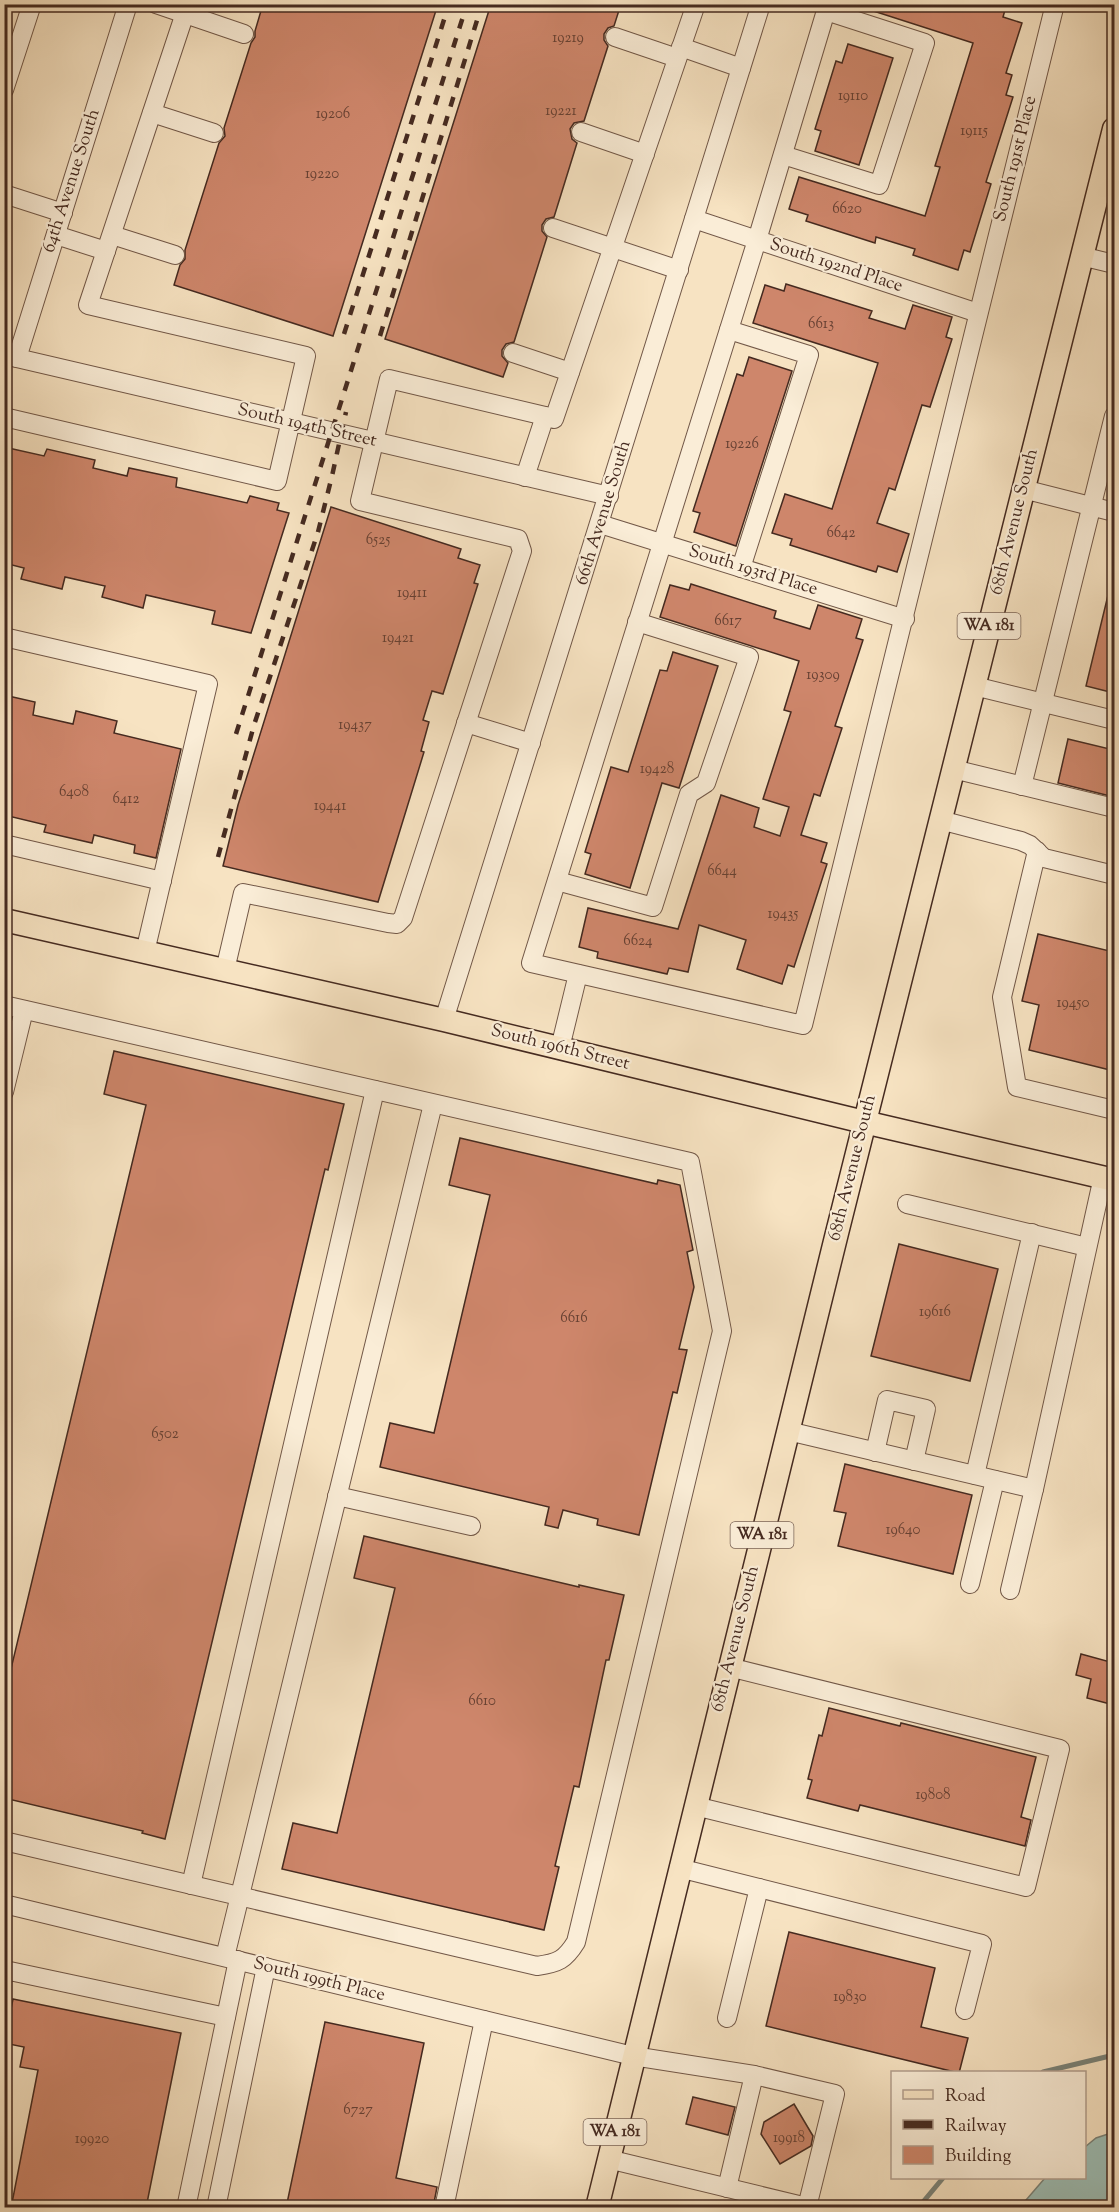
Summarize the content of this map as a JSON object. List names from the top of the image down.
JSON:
{
  "streets": {
    "main road": ["68th Avenue South", "WA 181", "South 196th Street"],
    "street": [
      "South 191st Place",
      "64th Avenue South",
      "South 192nd Place",
      "South 194th Street",
      "66th Avenue South",
      "South 193rd Place",
      "South 199th Place"
    ]
  },
  "crossings": [
    ["South 191st Place", "South 192nd Place"],
    ["South 191st Place", "South 193rd Place"],
    ["64th Avenue South", "South 194th Street"],
    ["South 192nd Place", "66th Avenue South"],
    ["South 194th Street", "66th Avenue South"],
    ["66th Avenue South", "South 193rd Place"],
    ["66th Avenue South", "South 196th Street"],
    ["68th Avenue South", "South 196th Street"],
    ["68th Avenue South", "South 199th Place"]
  ],
  "house_numbers": [
    "19219",
    "19110",
    "19221",
    "19206",
    "19115",
    "19220",
    "6620",
    "6613",
    "19226",
    "6642",
    "6525",
    "19411",
    "6617",
    "19421",
    "19309",
    "19437",
    "19428",
    "6408",
    "6412",
    "19441",
    "6644",
    "19435",
    "6624",
    "19450",
    "19616",
    "6616",
    "6502",
    "19640",
    "6610",
    "19808",
    "19830",
    "6727",
    "19918",
    "19920"
  ],
  "legend": ["Road", "Railway", "Building"]
}
